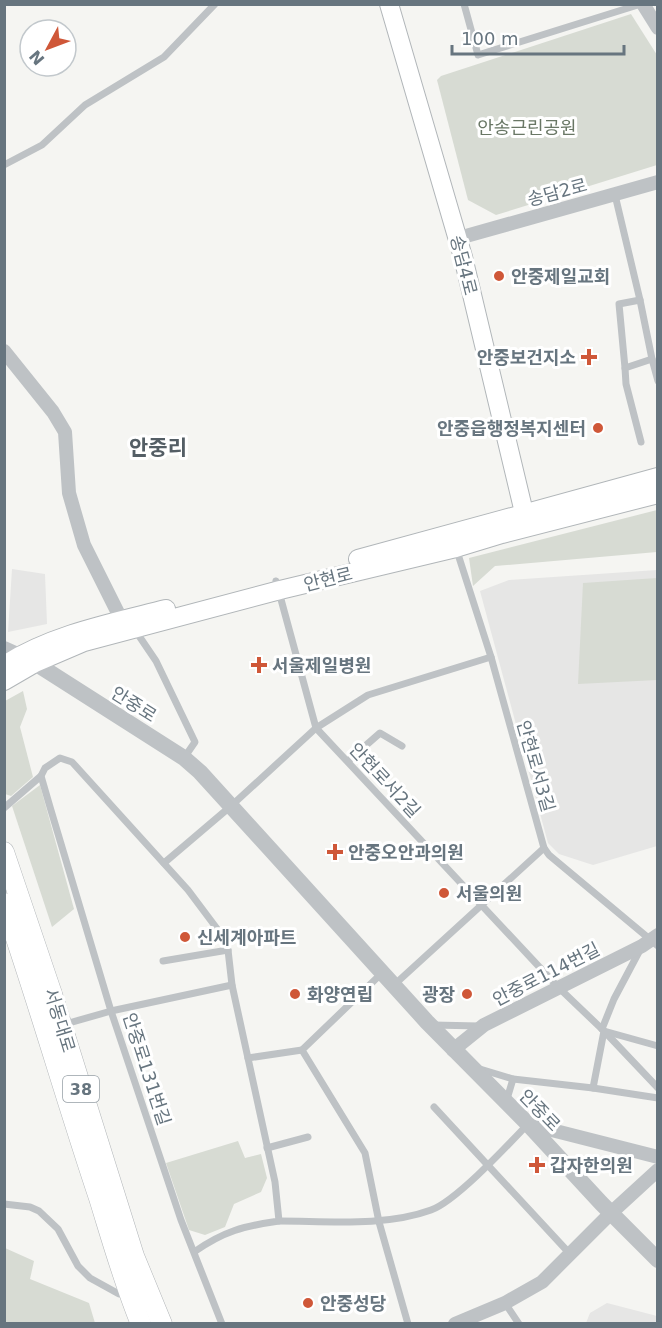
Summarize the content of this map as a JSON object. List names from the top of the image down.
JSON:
{
  "streets": {
    "main road": [
      "송담4로",
      "안현로",
      "서동대로",
      "38"
    ],
    "street": ["송담2로", "안중로", "안중로114번길"],
    "lane": ["안현로서3길", "안현로서2길", "안중로131번길"]
  },
  "crossings": [
    ["송담2로", "송담4로"],
    ["송담4로", "안현로"],
    ["안현로", "안중로"],
    ["안현로", "안현로서3길"],
    ["안현로", "안현로서2길"],
    ["안중로", "안중로114번길"],
    ["안현로서2길", "안중로114번길"]
  ],
  "districts": ["안중리"],
  "parks": ["안송근린공원"],
  "places": {
    "other": [
      "안중제일교회",
      "안중읍행정복지센터",
      "서울의원",
      "신세계아파트",
      "화양연립",
      "광장",
      "안중성당"
    ],
    "health": [
      "안중보건지소",
      "서울제일병원",
      "안중오안과의원",
      "갑자한의원"
    ]
  },
  "scale_bar": "100 m",
  "north": "bottom left"
}
